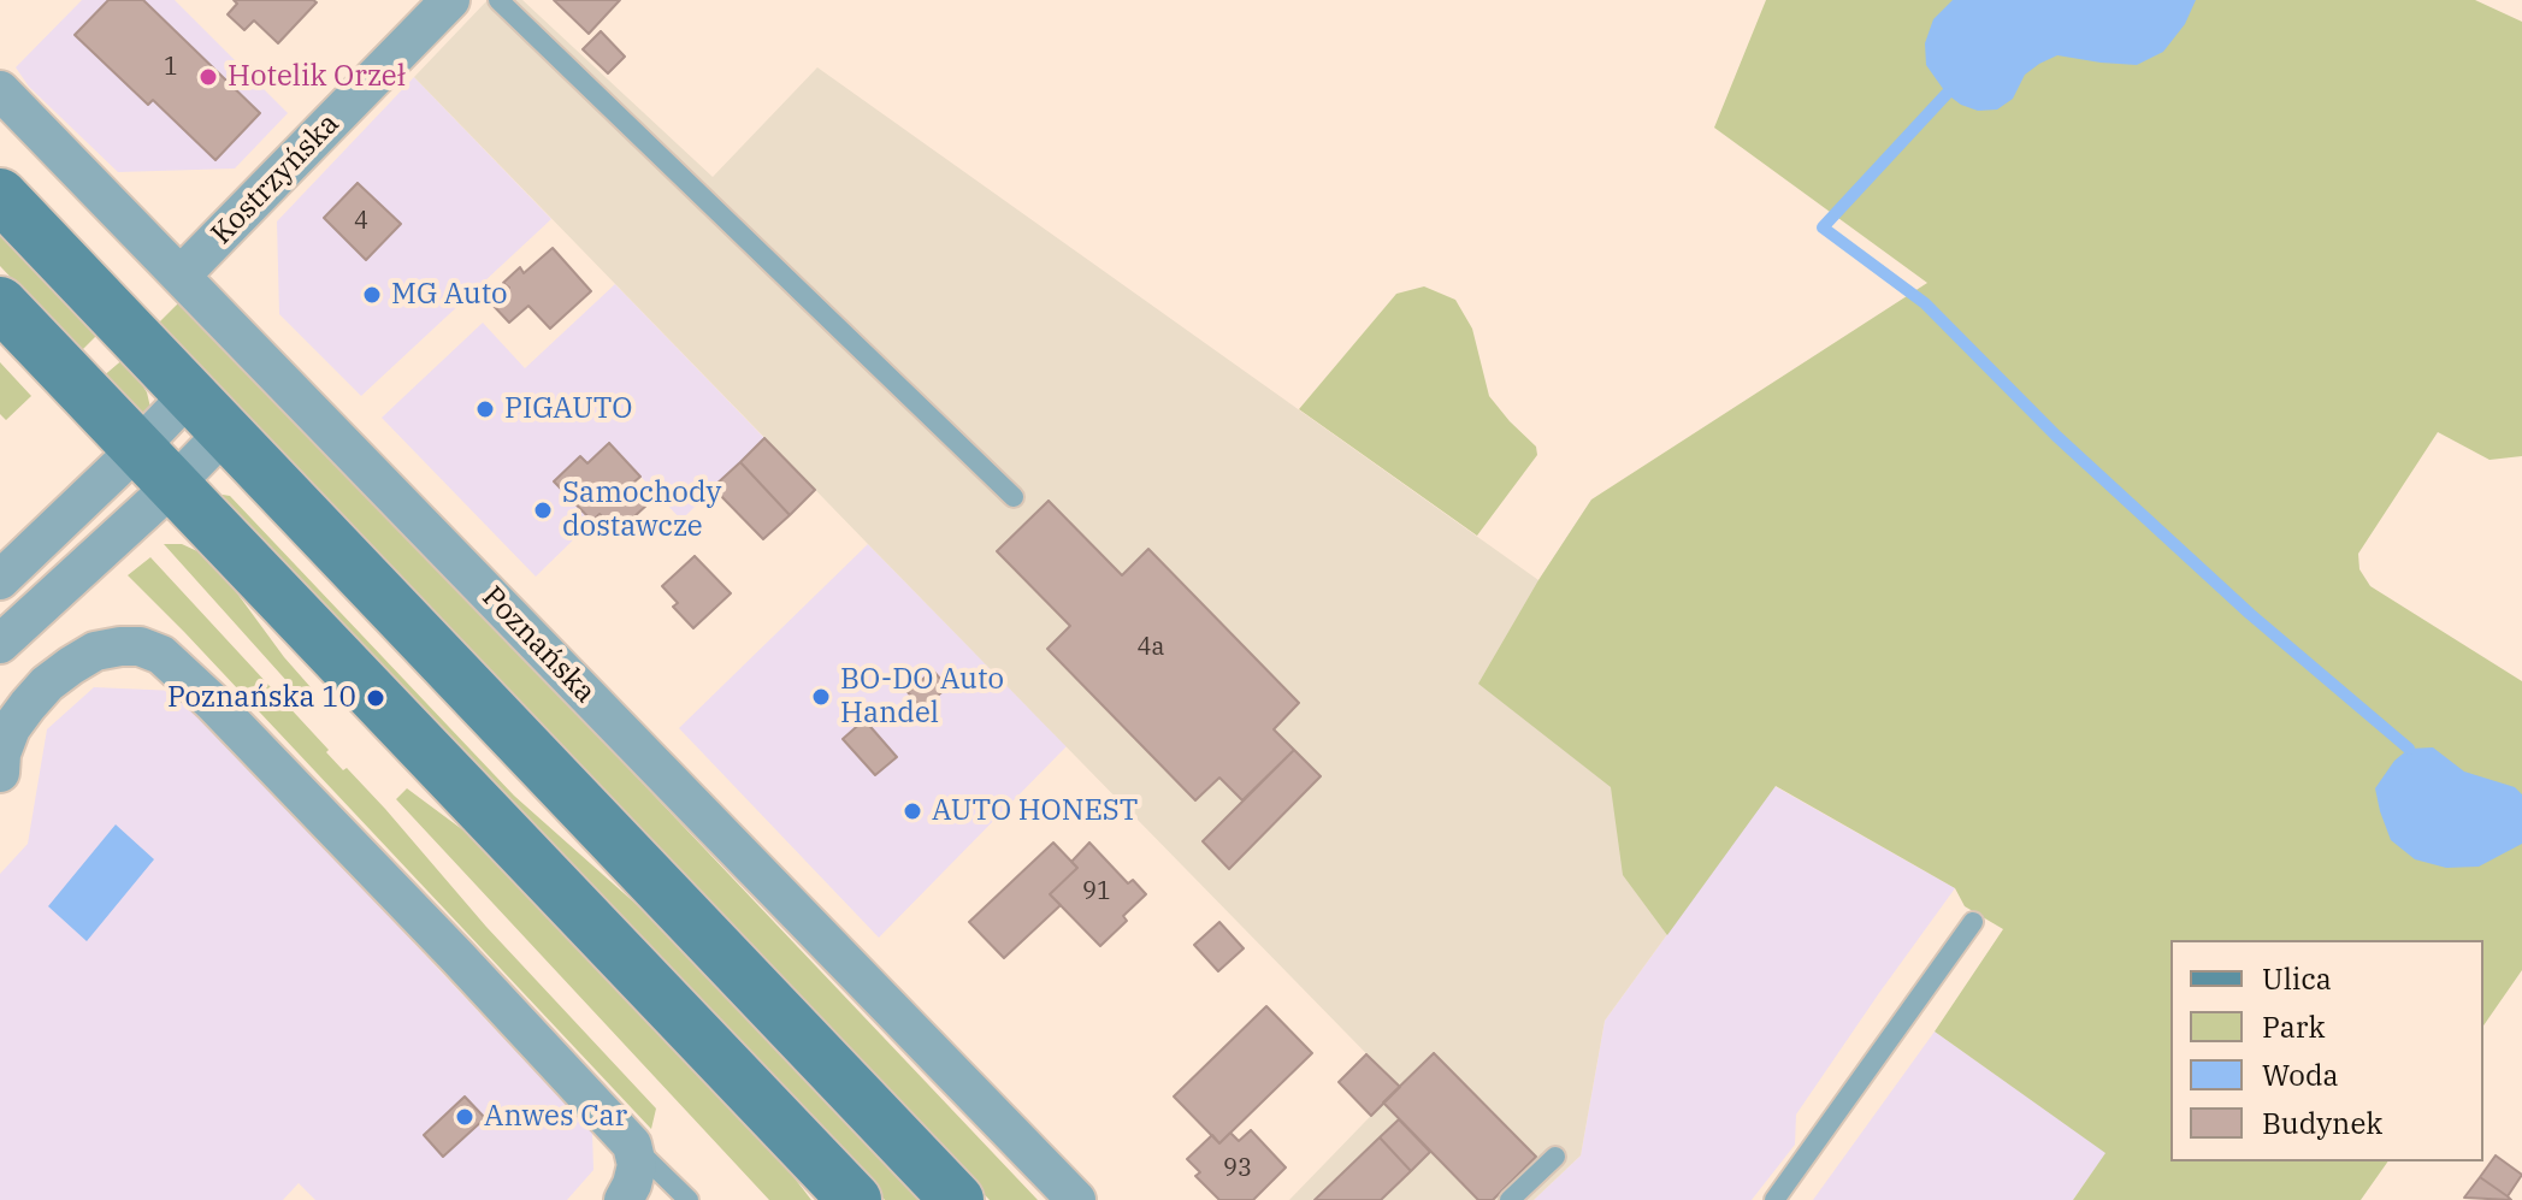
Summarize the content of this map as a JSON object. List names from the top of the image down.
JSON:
{
  "streets": {
    "street": ["Kostrzyńska", "Poznańska"]
  },
  "crossings": [
    ["Kostrzyńska", "Poznańska"]
  ],
  "places": [
    "Hotelik Orzeł",
    "MG Auto",
    "PIGAUTO",
    "Samochody dostawcze",
    "BO-DO Auto Handel",
    "Poznańska 10",
    "AUTO HONEST",
    "Anwes Car"
  ],
  "house_numbers": [
    "1",
    "4",
    "4a",
    "91",
    "93"
  ],
  "legend": [
    "Ulica",
    "Park",
    "Woda",
    "Budynek"
  ]
}
